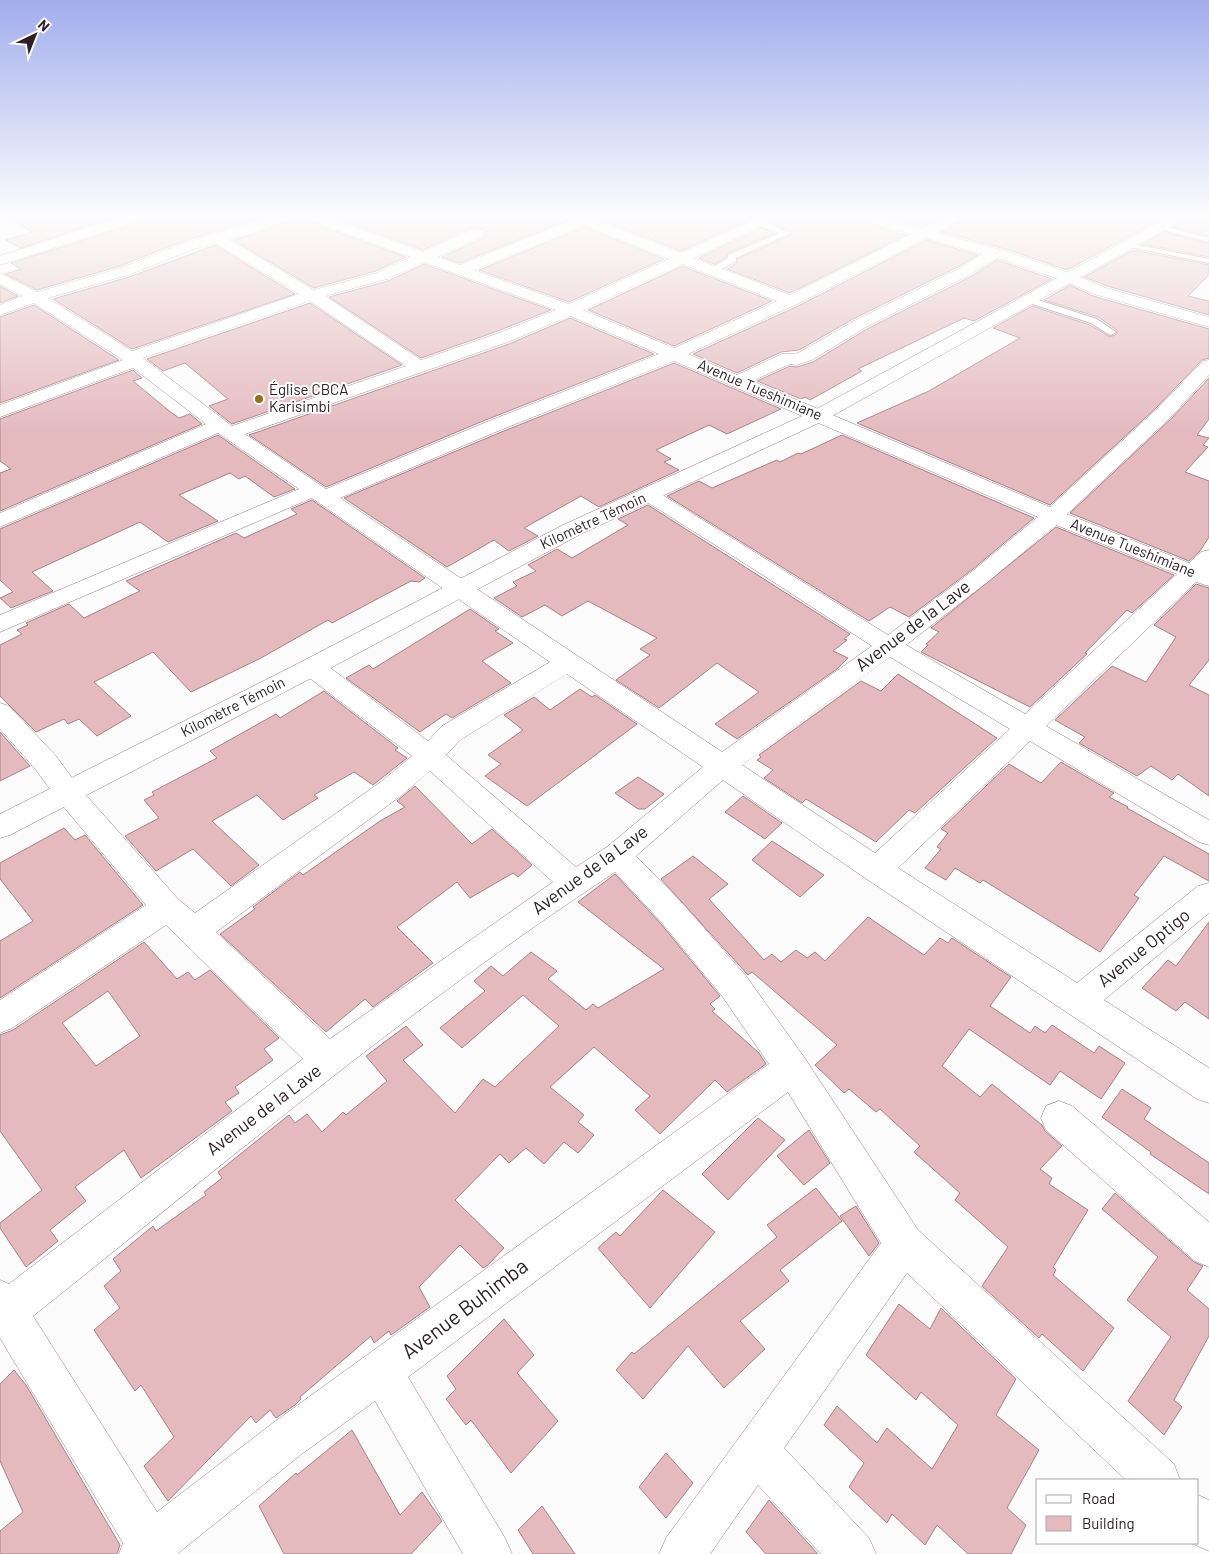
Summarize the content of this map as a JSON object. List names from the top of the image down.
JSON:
{
  "streets": {
    "street": [
      "Avenue Tueshimiane",
      "Kilomètre Témoin",
      "Avenue de la Lave",
      "Avenue Optigo",
      "Avenue Buhimba"
    ]
  },
  "crossings": [
    ["Avenue Tueshimiane", "Kilomètre Témoin"],
    ["Avenue Tueshimiane", "Avenue de la Lave"]
  ],
  "places": ["Église CBCA Karisimbi"],
  "legend": ["Road", "Building"],
  "north": "top right"
}
